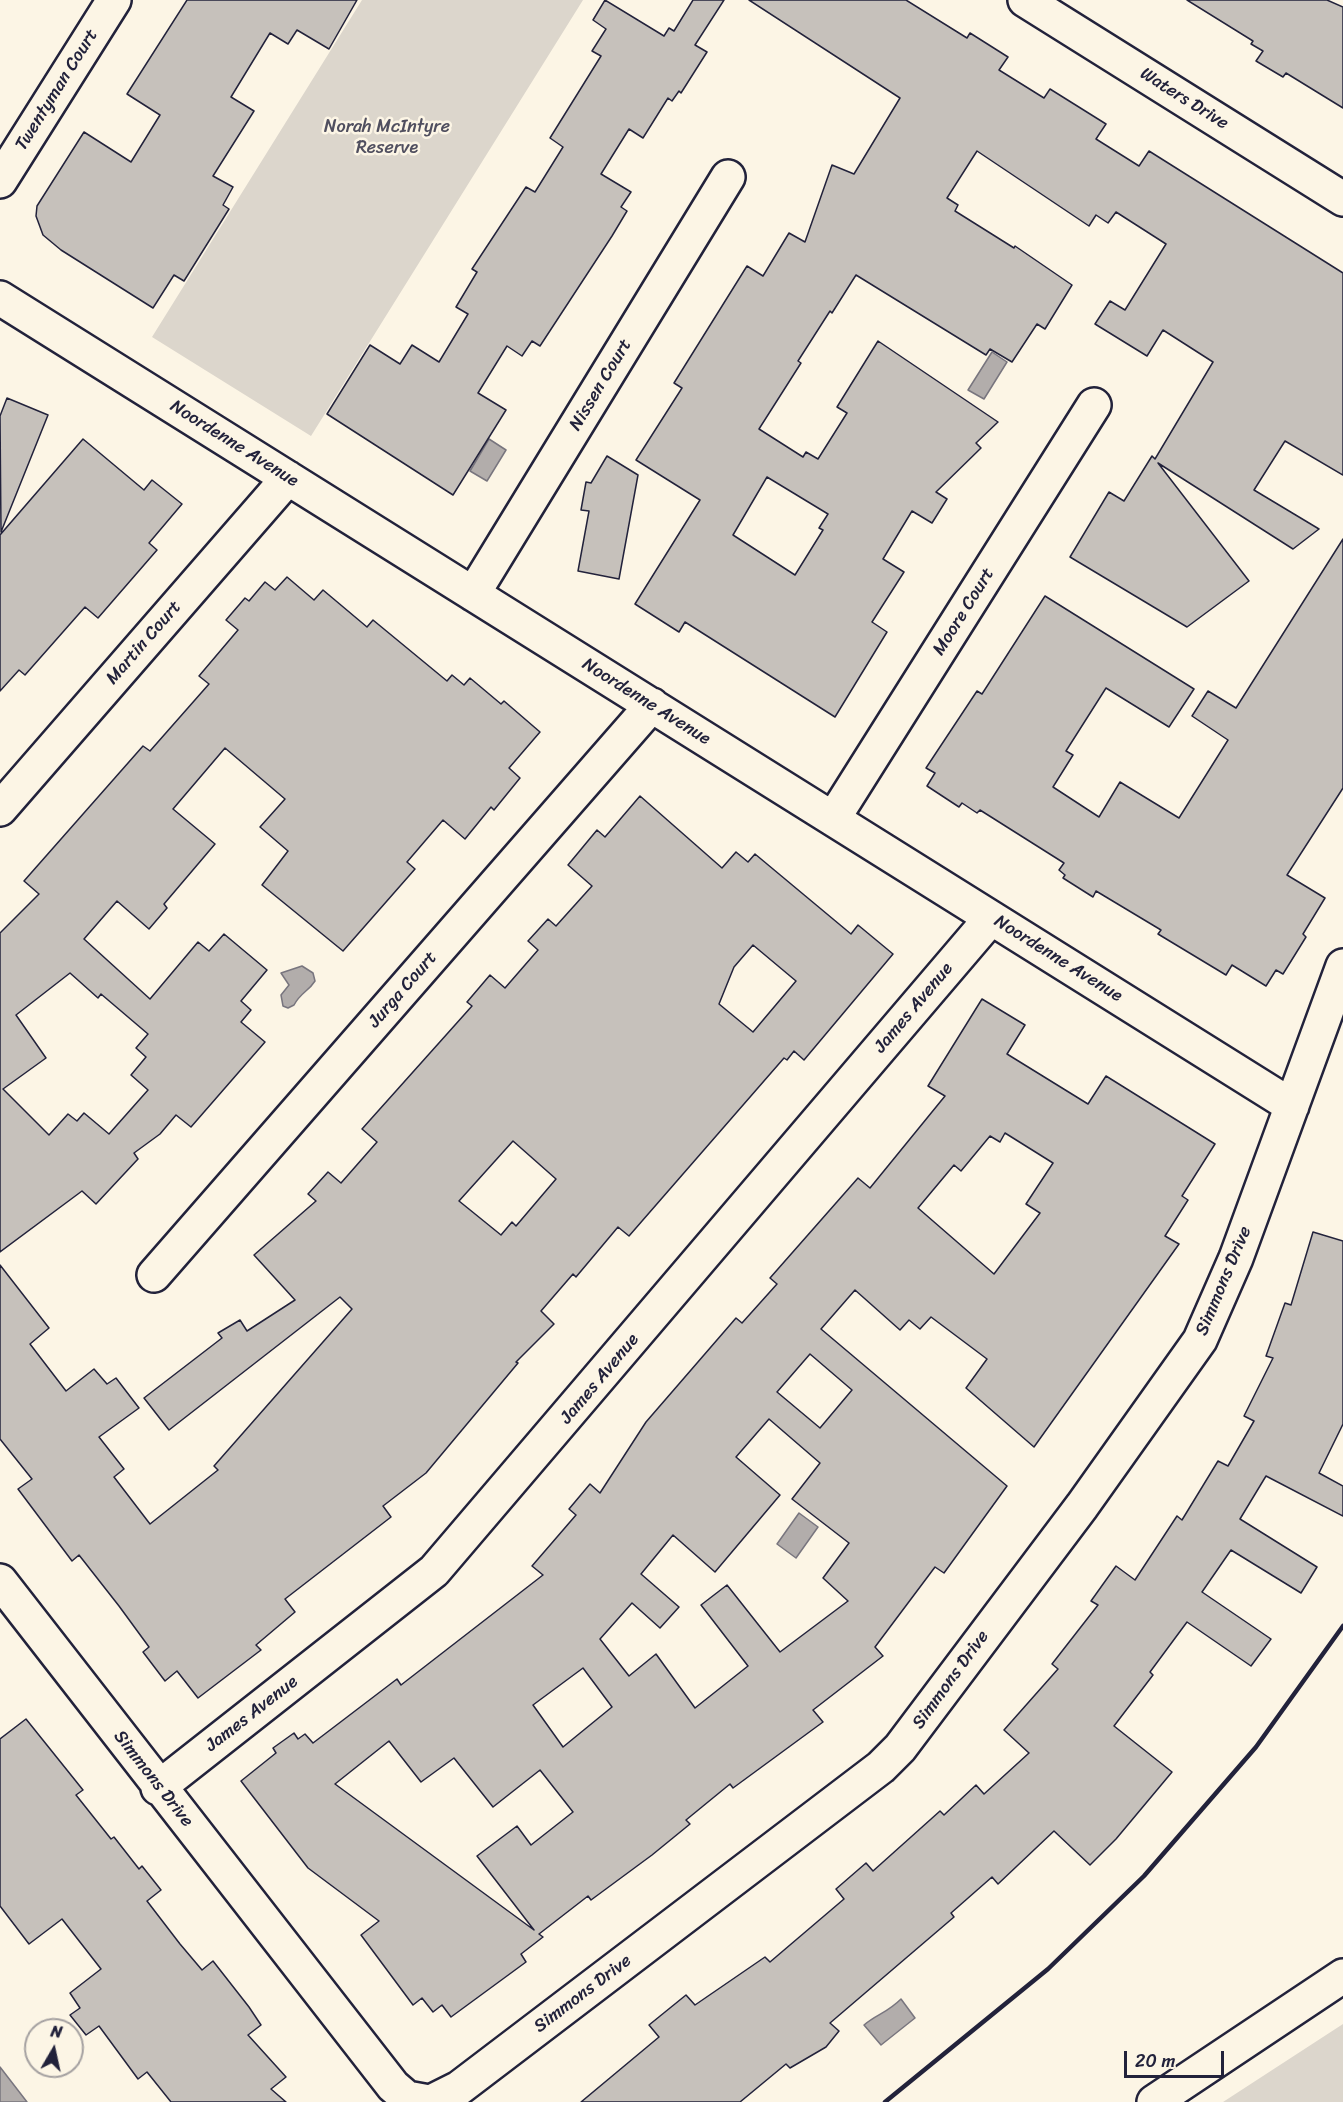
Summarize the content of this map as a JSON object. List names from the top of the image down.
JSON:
{
  "streets": {
    "street": [
      "Twentyman Court",
      "Waters Drive",
      "Nissen Court",
      "Noordenne Avenue",
      "Moore Court",
      "Martin Court",
      "Jurga Court",
      "James Avenue",
      "Simmons Drive"
    ]
  },
  "crossings": [
    ["Nissen Court", "Noordenne Avenue"],
    ["Noordenne Avenue", "Moore Court"],
    ["Noordenne Avenue", "Martin Court"],
    ["Noordenne Avenue", "Jurga Court"],
    ["Noordenne Avenue", "James Avenue"],
    ["Noordenne Avenue", "Simmons Drive"],
    ["James Avenue", "Simmons Drive"]
  ],
  "parks": ["Norah McIntyre Reserve"],
  "scale_bar": "20 m",
  "north": "top"
}
